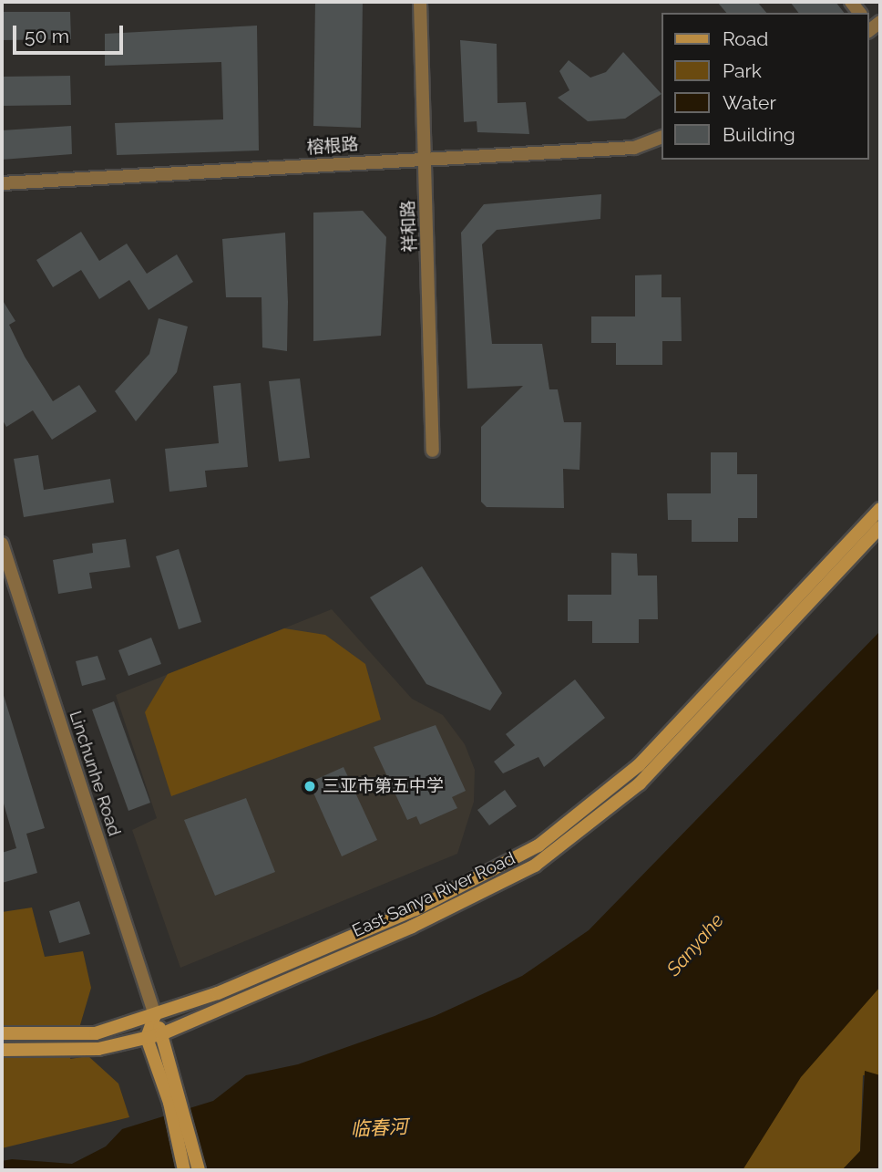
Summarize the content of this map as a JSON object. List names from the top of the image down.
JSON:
{
  "streets": {
    "main road": ["East Sanya River Road"],
    "street": ["榕根路", "祥和路", "Linchunhe Road"]
  },
  "crossings": [
    ["榕根路", "祥和路"],
    ["Linchunhe Road", "East Sanya River Road"]
  ],
  "water": ["Sanyahe", "临春河"],
  "places": ["三亚市第五中学"],
  "legend": [
    "Road",
    "Park",
    "Water",
    "Building"
  ],
  "scale_bar": "50 m"
}
